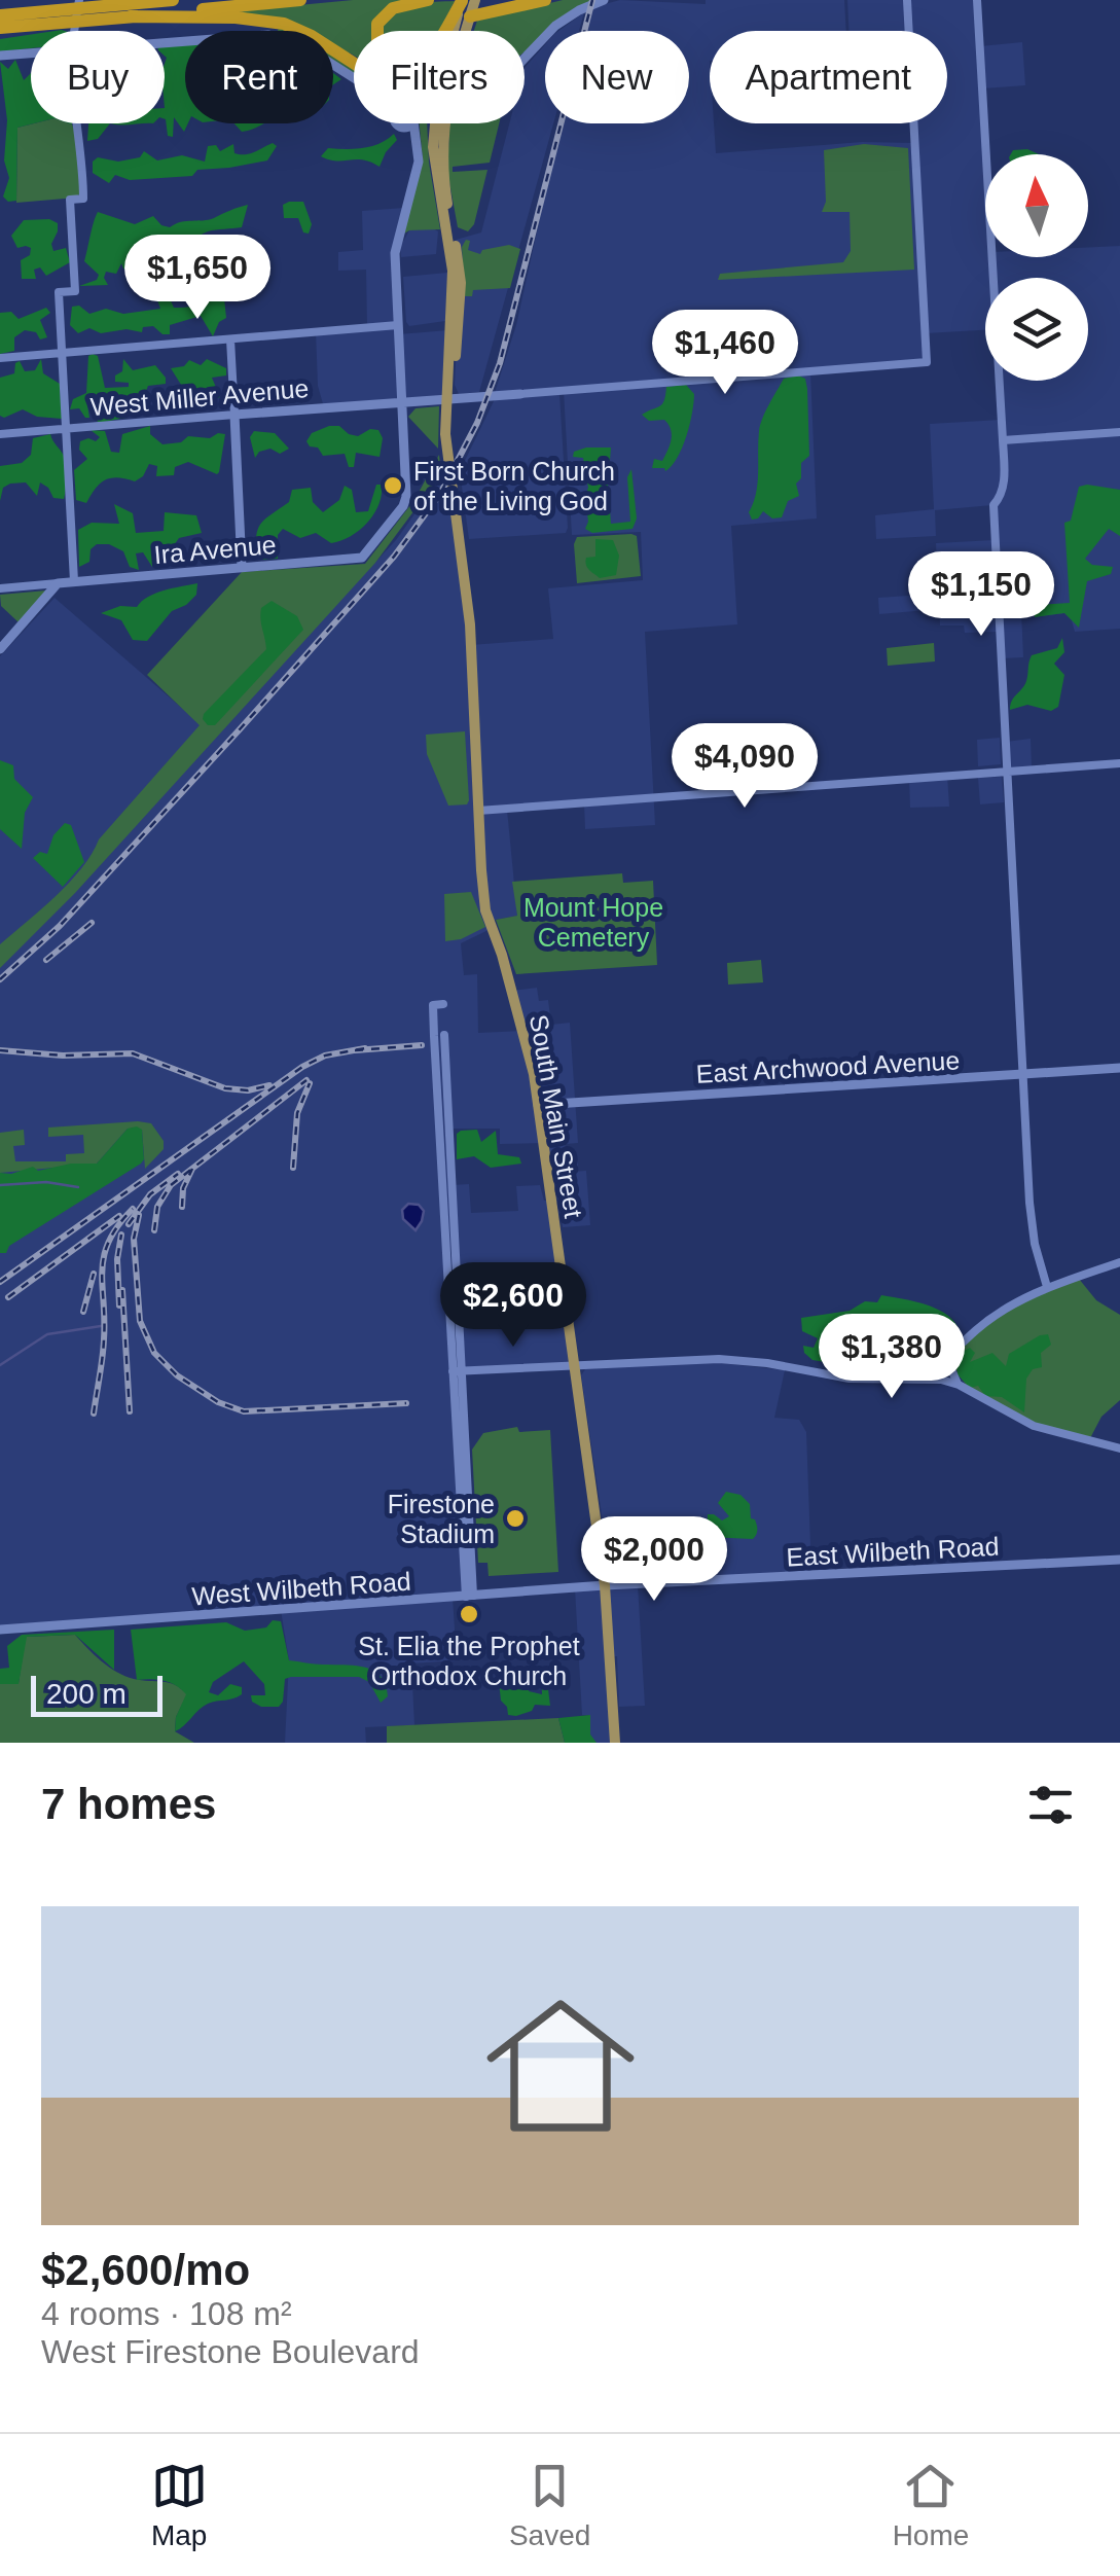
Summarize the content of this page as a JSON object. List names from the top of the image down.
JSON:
{
  "streets": {
    "main road": [
      "West Miller Avenue",
      "Ira Avenue",
      "East Archwood Avenue",
      "South Main Street",
      "East Wilbeth Road",
      "West Wilbeth Road"
    ]
  },
  "crossings": [
    ["West Miller Avenue", "Ira Avenue"],
    ["West Miller Avenue", "South Main Street"],
    ["East Archwood Avenue", "South Main Street"],
    ["South Main Street", "East Wilbeth Road"],
    ["South Main Street", "West Wilbeth Road"],
    ["East Wilbeth Road", "West Wilbeth Road"]
  ],
  "parks": ["Mount Hope Cemetery"],
  "places": ["First Born Church of the Living God", "Firestone Stadium", "St. Elia the Prophet Orthodox Church"],
  "scale_bar": "200 m",
  "north": "top",
  "page": {
    "chip": [
      "Buy",
      "Rent",
      "Filters",
      "New",
      "Apartment"
    ],
    "price": [
      "$1,650",
      "$1,460",
      "$1,150",
      "$4,090",
      "$2,600",
      "$1,380",
      "$2,000"
    ],
    "scale": "200 m",
    "heading": "7 homes",
    "list": [
      {
        "name": "$2,600/mo",
        "note": "4 rooms · 108 m² · West Firestone Boulevard"
      }
    ],
    "tabs": ["Map", "Saved", "Home"]
  }
}
